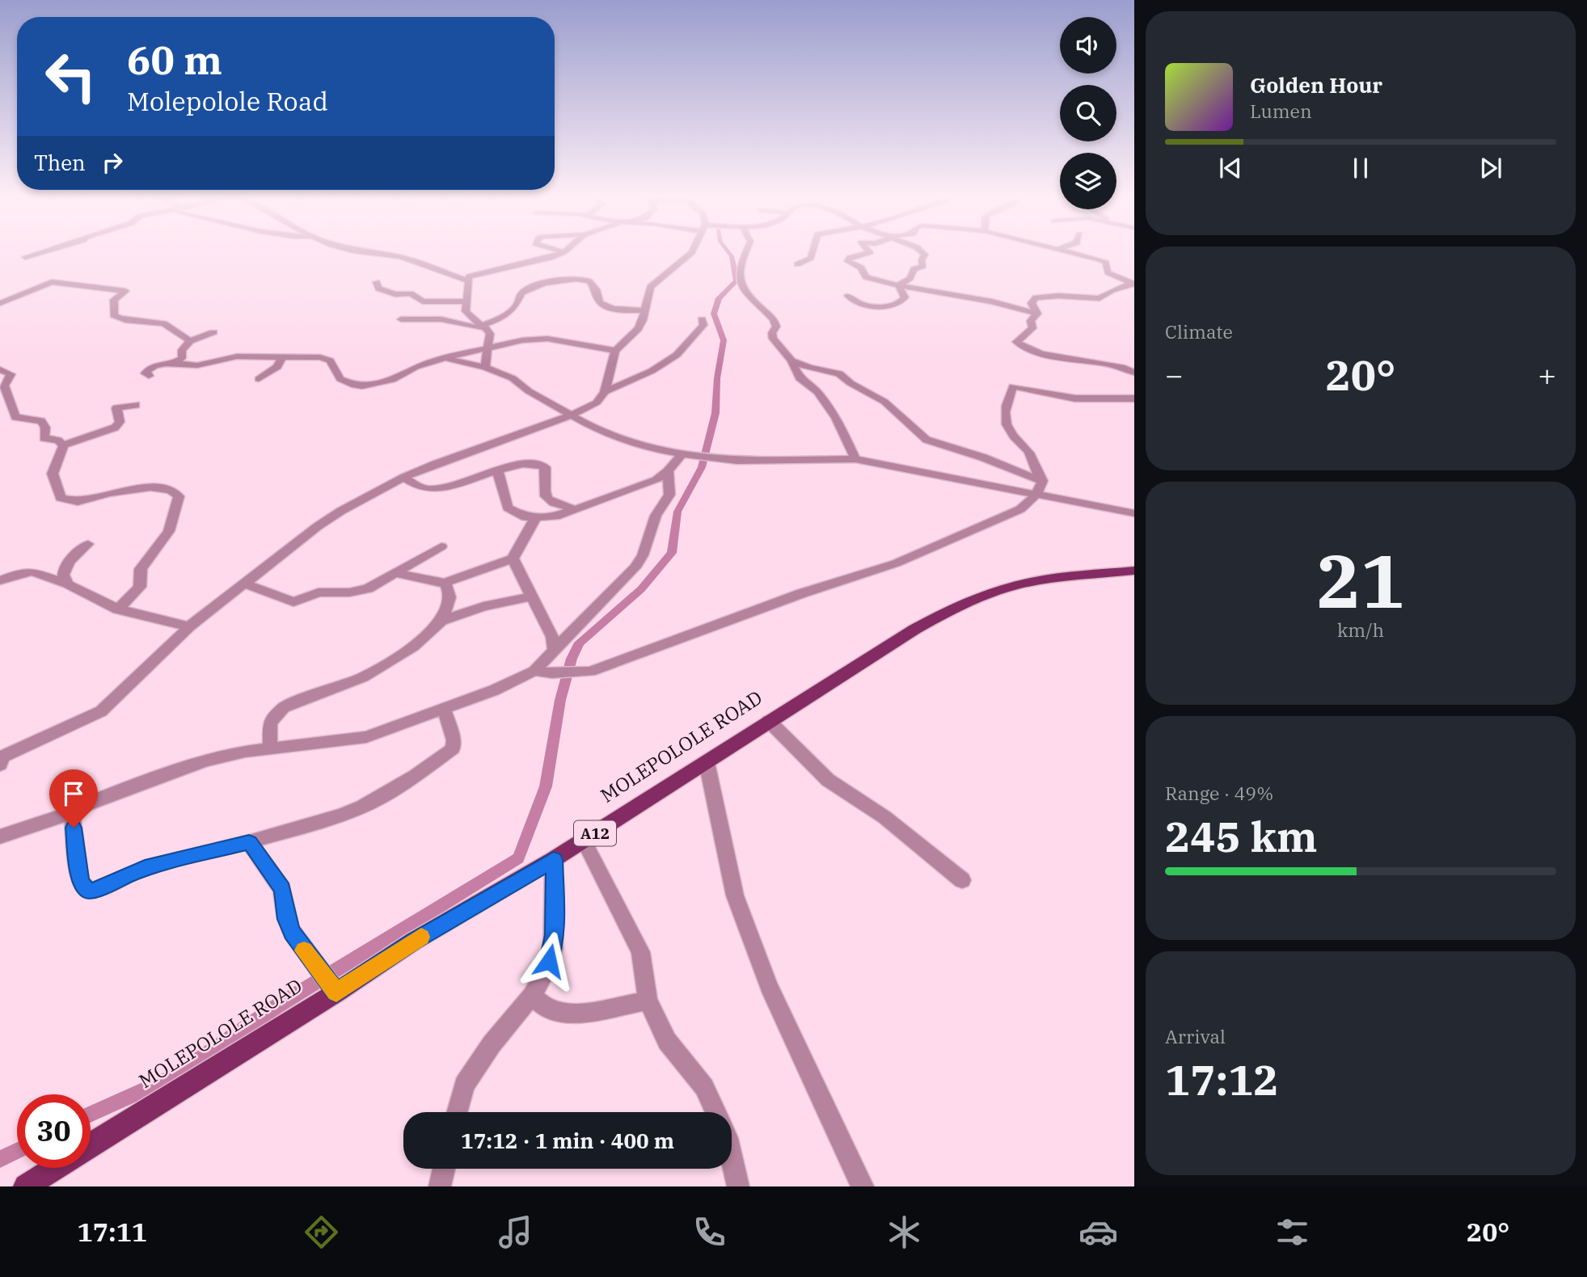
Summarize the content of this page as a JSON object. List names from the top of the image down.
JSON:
{
  "streets": {
    "main road": ["MOLEPOLOLE ROAD", "A12"]
  },
  "page": {
    "turn": ["60 m", "Molepolole Road"],
    "song": ["Golden Hour", "Lumen"],
    "then": "Then",
    "tile": [
      "Climate",
      ["21", "km/h"],
      ["Range · 49%", "245 km"],
      ["Arrival", "17:12"]
    ],
    "heat": ["−", "20°", "+"],
    "limit": "30",
    "trip": "17:12 · 1 min · 400 m",
    "tabs": ["17:11", "20°"]
  }
}
